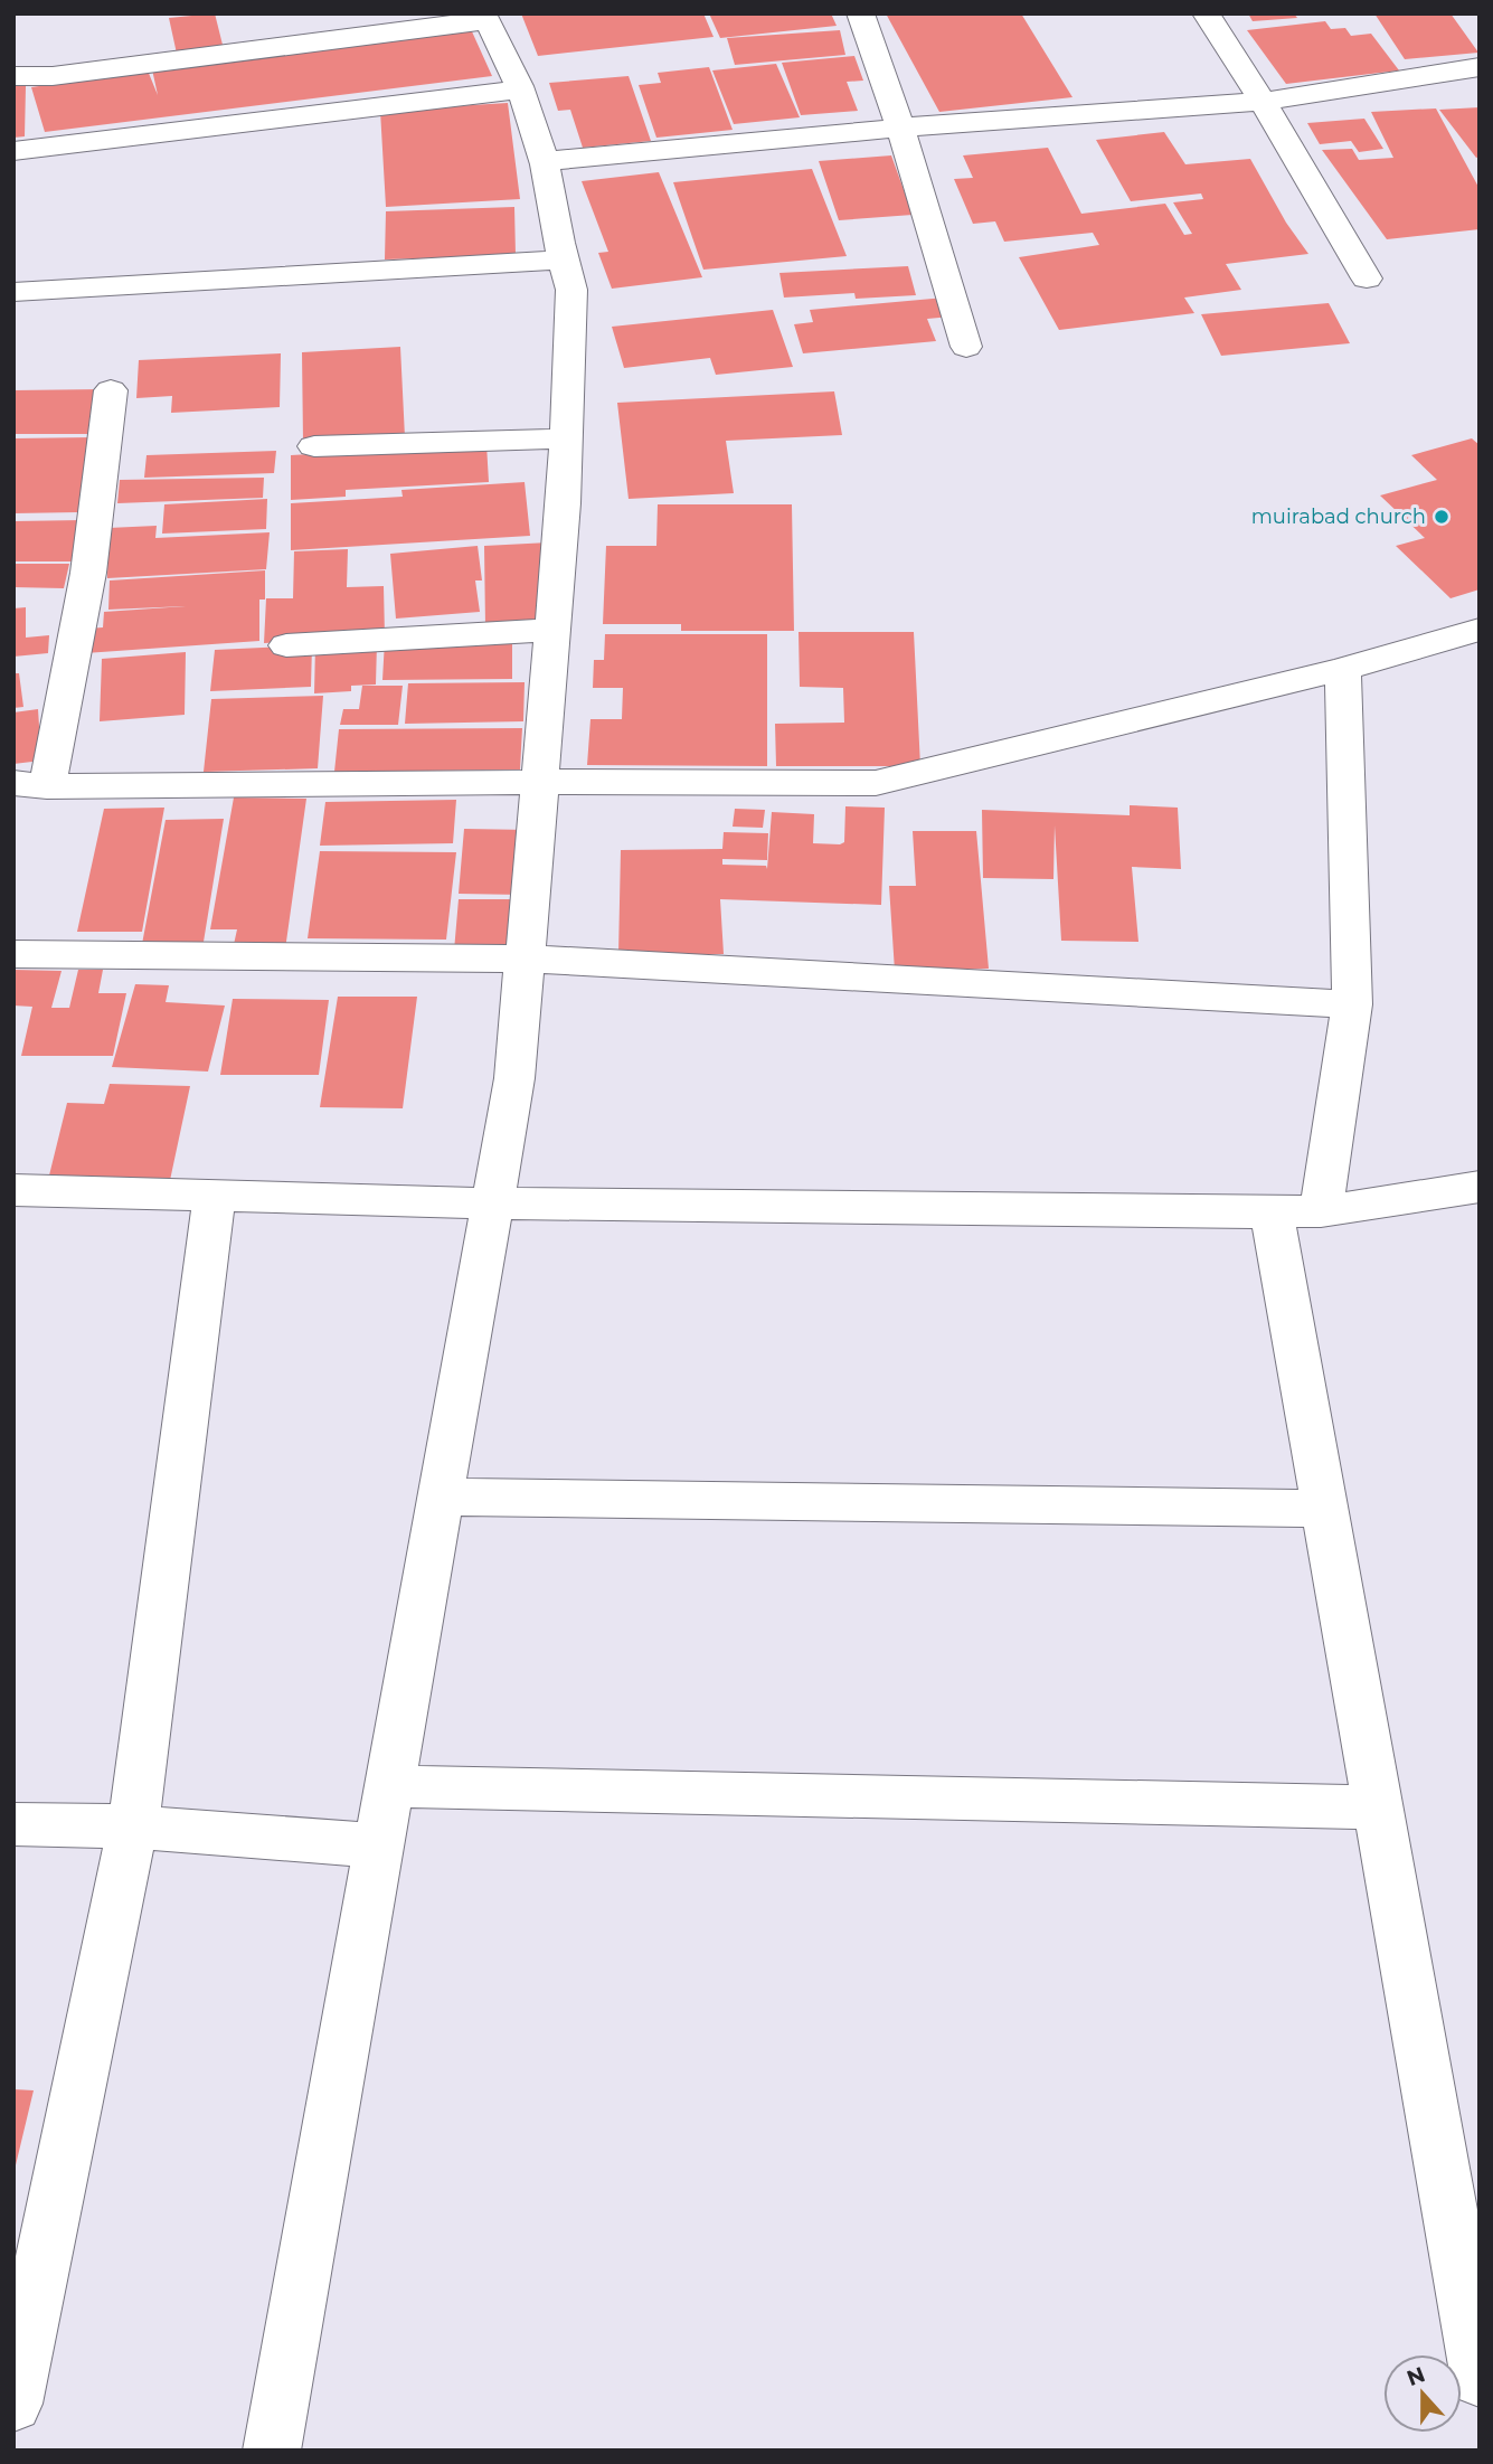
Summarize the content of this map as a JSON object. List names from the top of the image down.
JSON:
{
  "places": ["muirabad church"],
  "north": "top"
}
